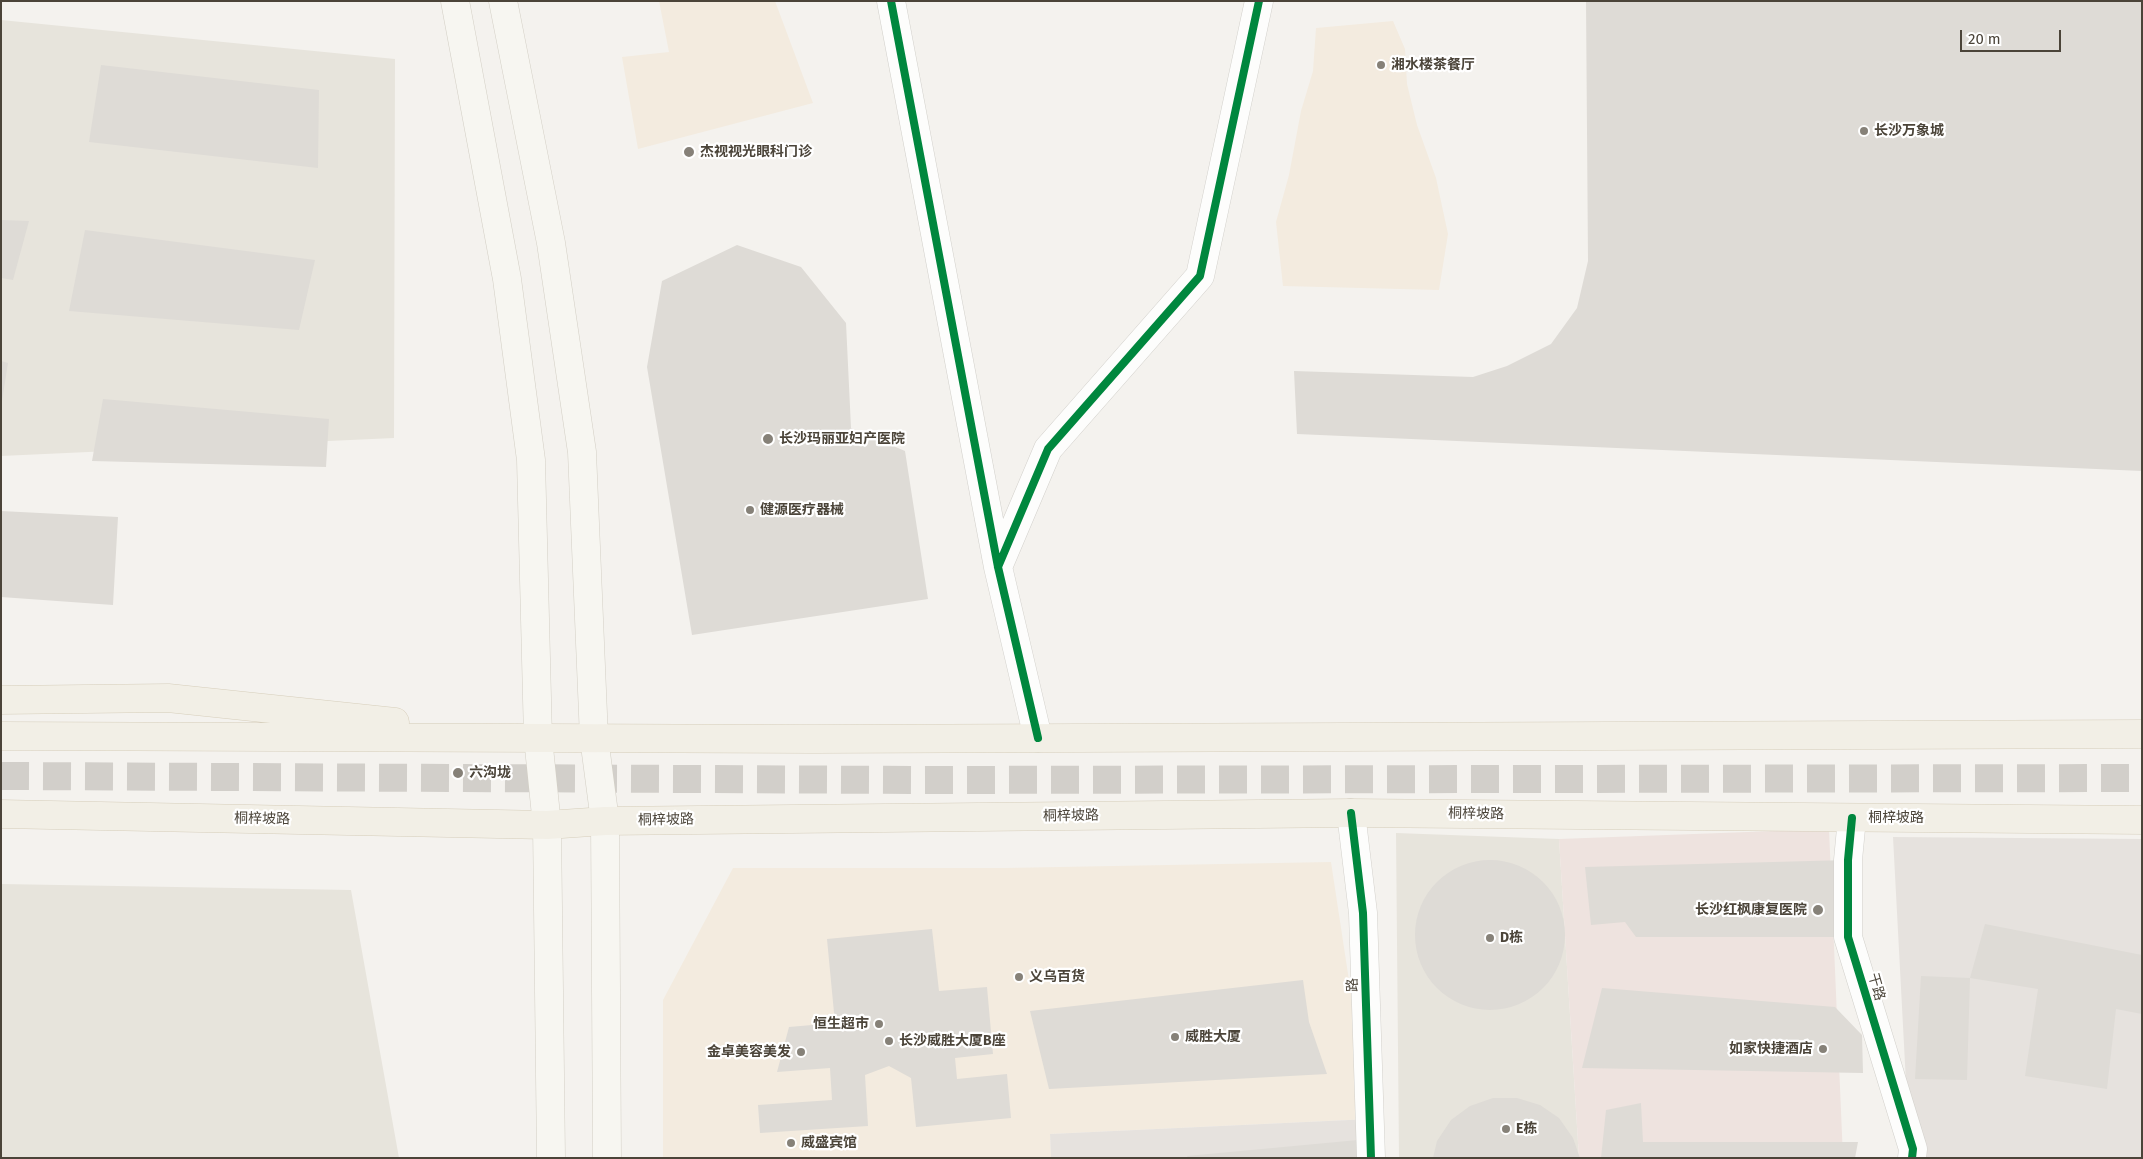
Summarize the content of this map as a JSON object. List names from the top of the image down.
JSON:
{
  "streets": {
    "main road": ["桐梓坡路"],
    "street": ["路", "干路"]
  },
  "crossings": [
    ["桐梓坡路", "路"],
    ["桐梓坡路", "干路"]
  ],
  "places": [
    "湘水楼茶餐厅",
    "长沙万象城",
    "杰视视光眼科门诊",
    "长沙玛丽亚妇产医院",
    "健源医疗器械",
    "六沟垅",
    "长沙红枫康复医院",
    "D栋",
    "义乌百货",
    "恒生超市",
    "威胜大厦",
    "长沙威胜大厦B座",
    "如家快捷酒店",
    "金卓美容美发",
    "E栋",
    "威盛宾馆"
  ],
  "scale_bar": "20 m"
}
